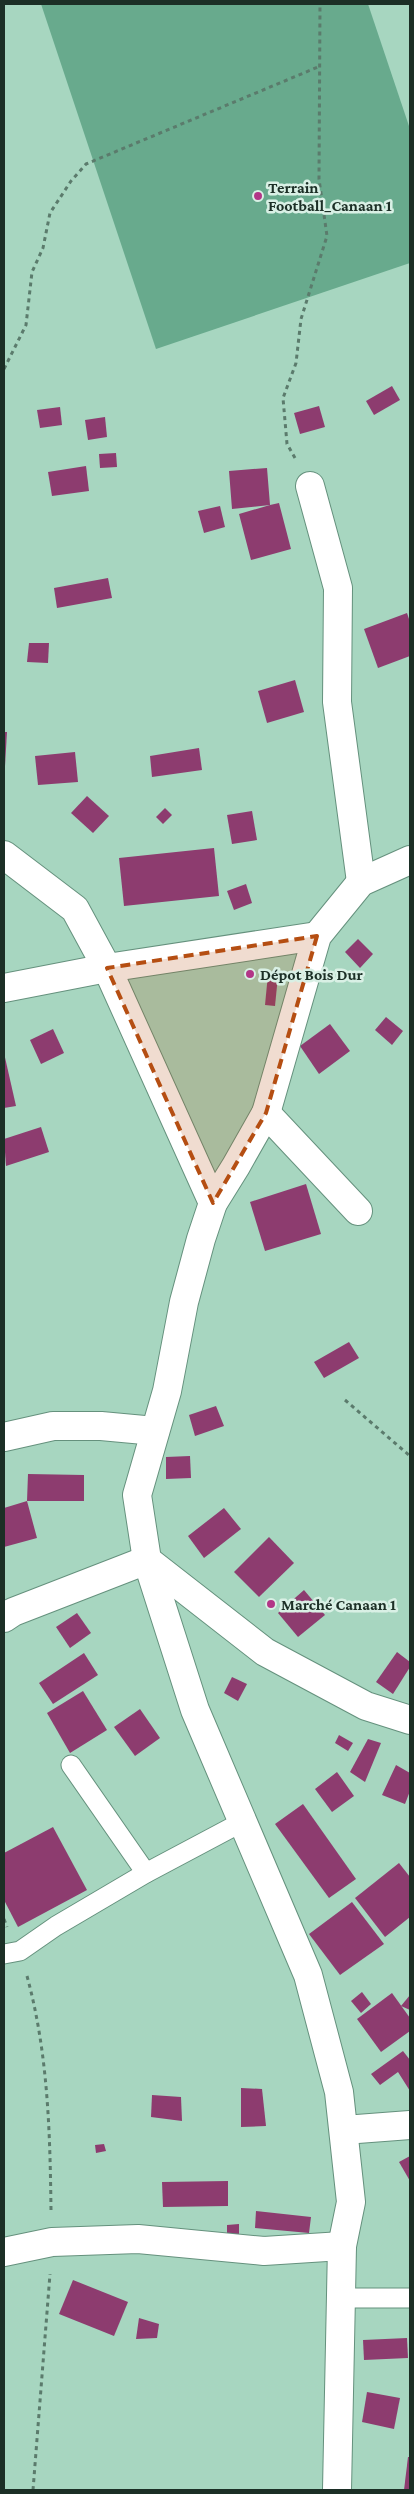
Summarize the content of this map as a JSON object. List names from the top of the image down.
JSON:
{
  "places": ["Terrain Football_Canaan 1", "Dépot Bois Dur", "Marché Canaan 1"]
}
